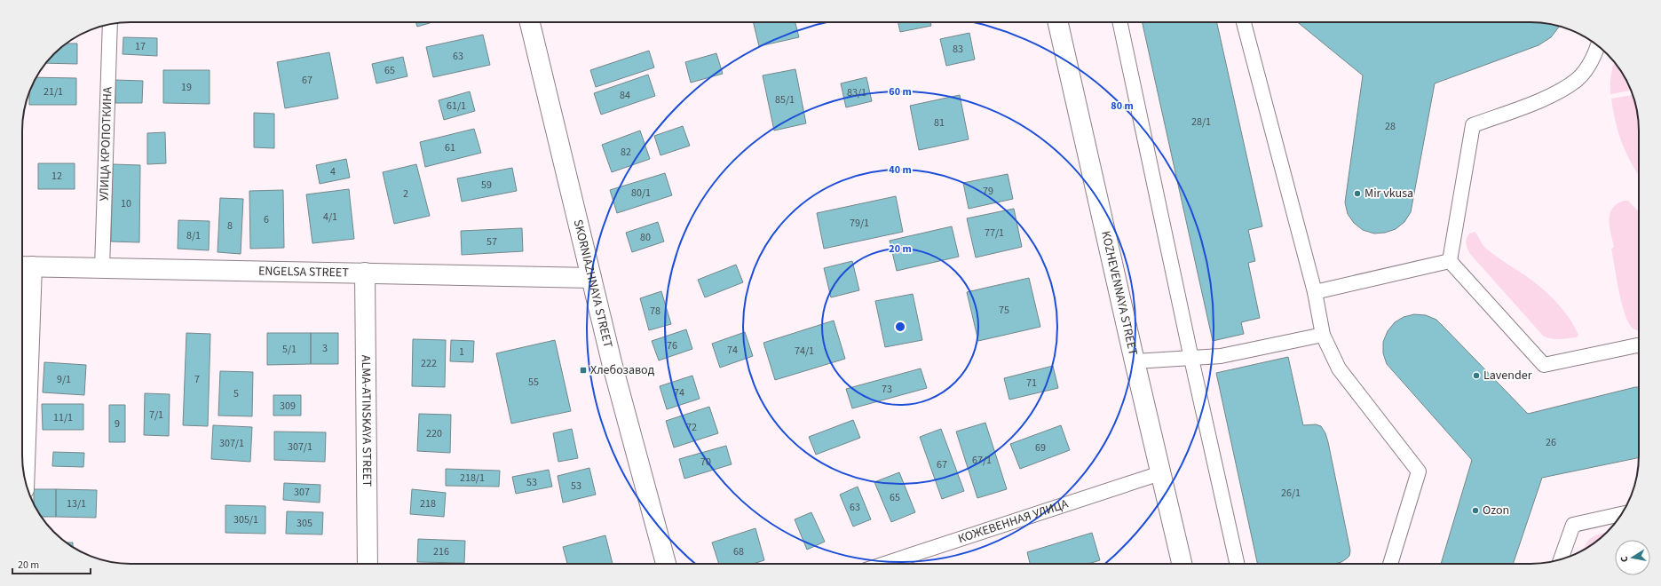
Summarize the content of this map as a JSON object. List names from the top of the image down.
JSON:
{
  "streets": {
    "main road": [
      "ENGELSA STREET",
      "SKORNIAZHNAYA STREET",
      "KOZHEVENNAYA STREET",
      "ALMA-ATINSKAYA STREET"
    ],
    "lane": ["УЛИЦА КРОПОТКИНА", "КОЖЕВЕННАЯ УЛИЦА"]
  },
  "crossings": [
    ["УЛИЦА КРОПОТКИНА", "ENGELSA STREET"],
    ["ENGELSA STREET", "SKORNIAZHNAYA STREET"],
    ["ENGELSA STREET", "ALMA-ATINSKAYA STREET"],
    ["KOZHEVENNAYA STREET", "КОЖЕВЕННАЯ УЛИЦА"]
  ],
  "places": {
    "other": ["Mir vkusa", "Lavender", "Ozon"],
    "transit": ["Хлебозавод"]
  },
  "house_numbers": [
    "17",
    "83",
    "63",
    "65",
    "67",
    "19",
    "21/1",
    "83/1",
    "84",
    "85/1",
    "61/1",
    "28/1",
    "81",
    "28",
    "61",
    "82",
    "4",
    "12",
    "59",
    "79",
    "80/1",
    "2",
    "10",
    "4/1",
    "6",
    "79/1",
    "8",
    "77/1",
    "8/1",
    "80",
    "57",
    "75",
    "78",
    "76",
    "3",
    "5/1",
    "74",
    "74/1",
    "1",
    "222",
    "9/1",
    "7",
    "55",
    "71",
    "73",
    "74",
    "5",
    "309",
    "7/1",
    "11/1",
    "9",
    "72",
    "220",
    "26",
    "307/1",
    "307/1",
    "69",
    "67/1",
    "70",
    "67",
    "218/1",
    "53",
    "53",
    "307",
    "26/1",
    "65",
    "13/1",
    "218",
    "63",
    "305/1",
    "305",
    "216",
    "68"
  ],
  "scale_bar": "20 m",
  "north": "left",
  "rings": [
    "60 m",
    "80 m",
    "40 m",
    "20 m"
  ]
}
